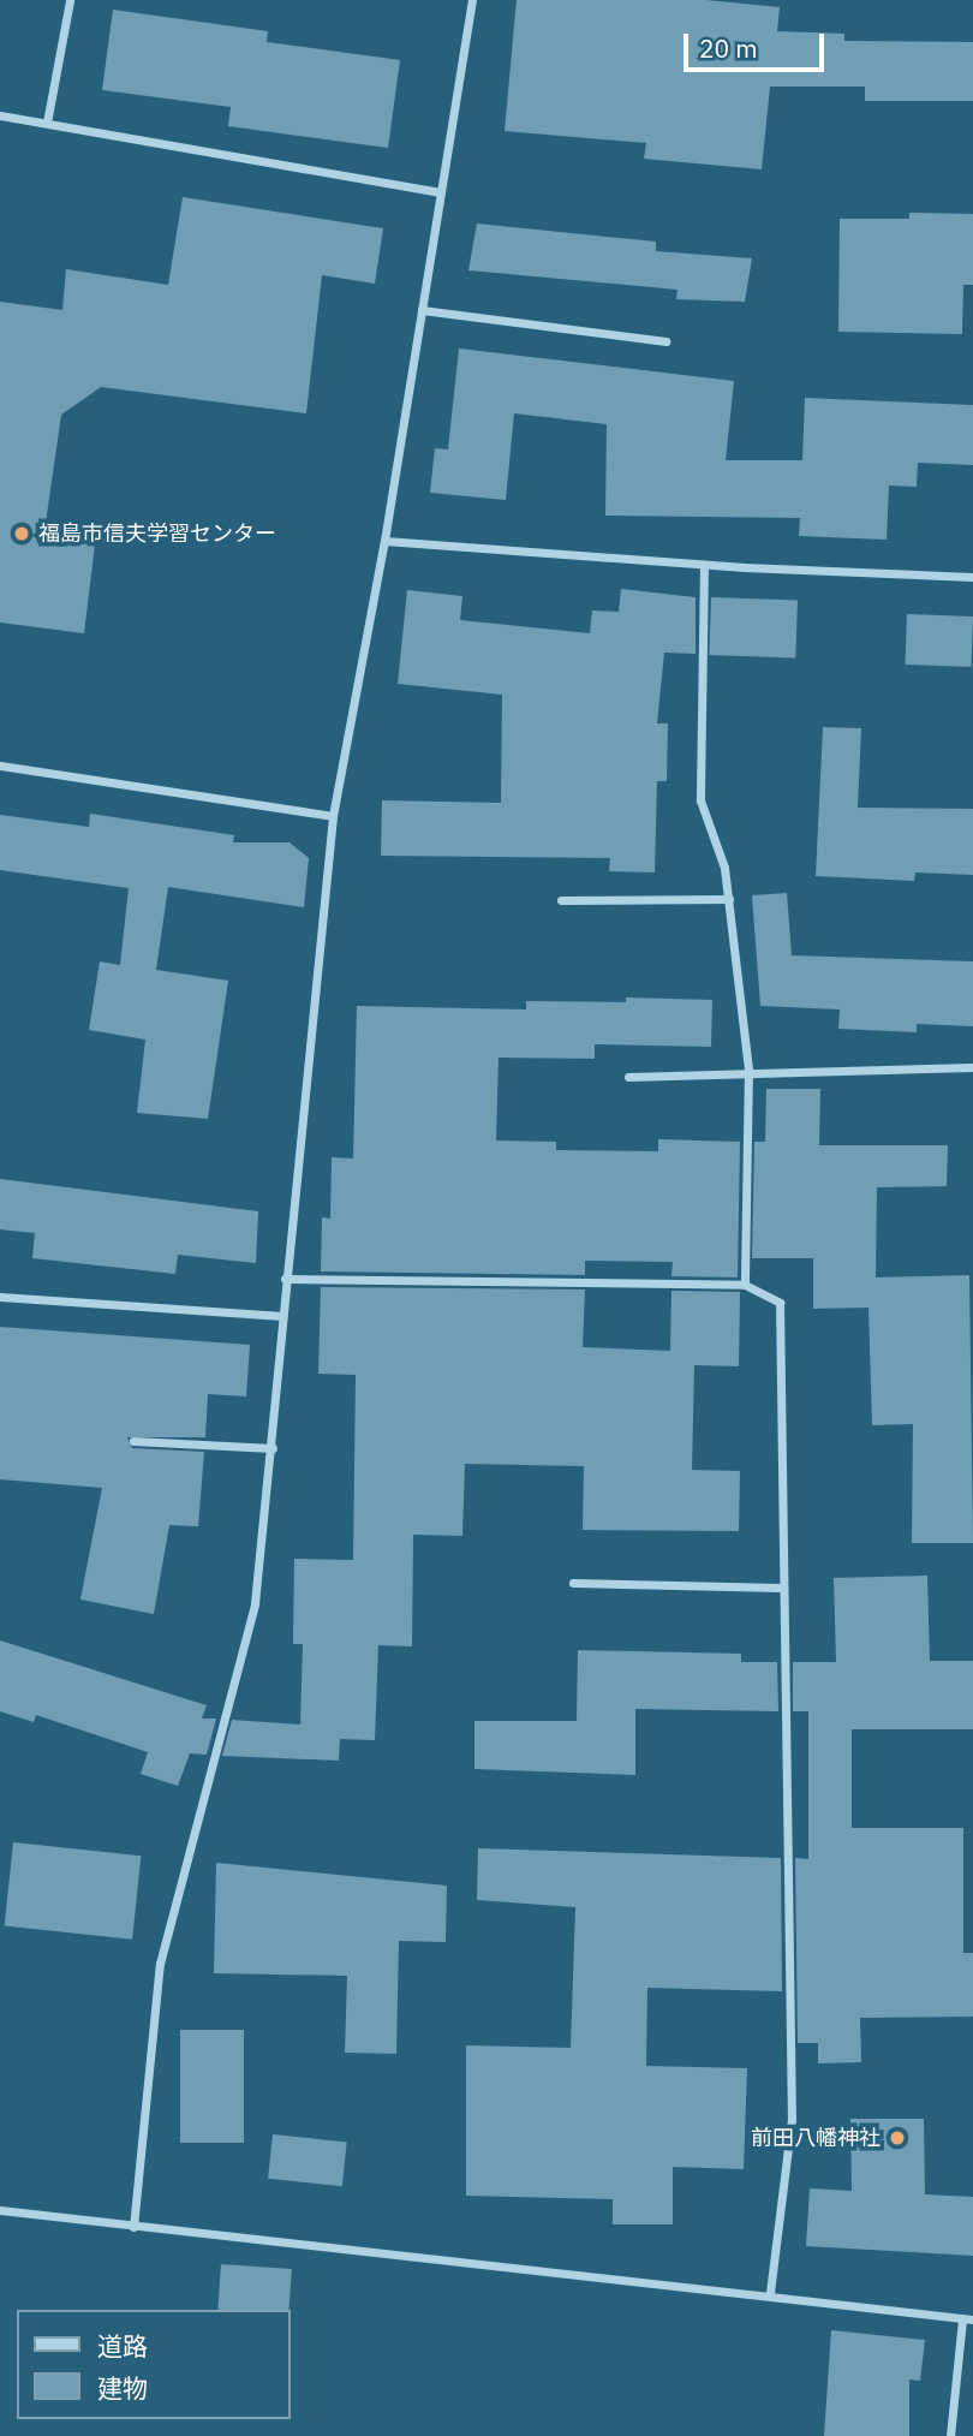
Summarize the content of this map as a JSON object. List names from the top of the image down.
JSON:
{
  "places": ["福島市信夫学習センター", "前田八幡神社"],
  "legend": ["道路", "建物"],
  "scale_bar": "20 m"
}
